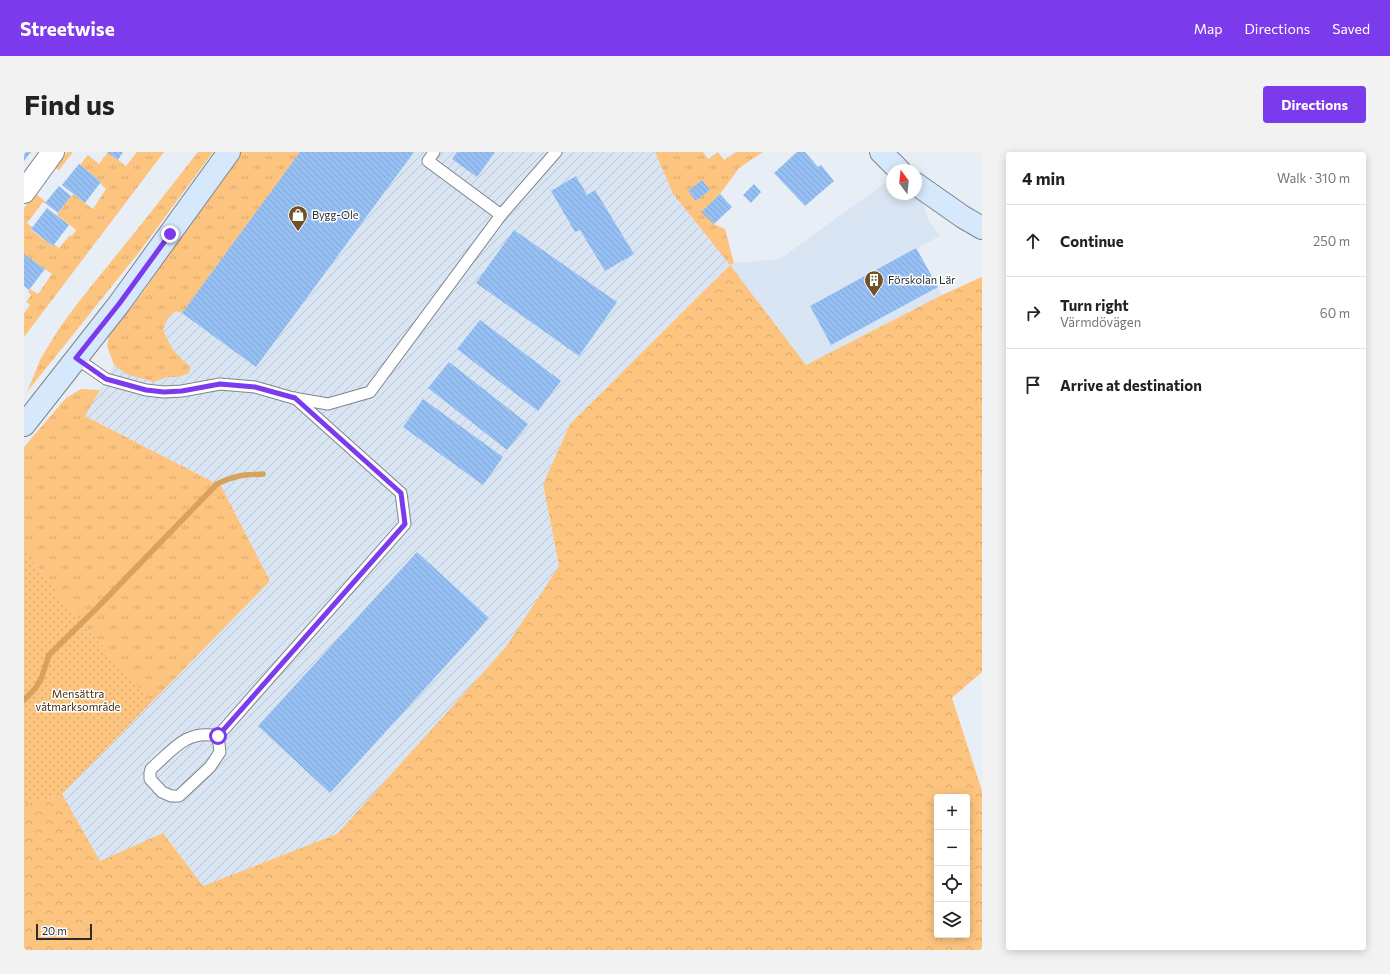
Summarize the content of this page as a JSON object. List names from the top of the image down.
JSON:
{
  "parks": ["Mensättra våtmarksområde"],
  "places": {
    "shop": ["Bygg-Ole"],
    "building": ["Förskolan Lär"]
  },
  "scale_bar": "20 m",
  "north": "top",
  "page": {
    "header": "Streetwise",
    "nav": ["Map", "Directions", "Saved"],
    "buttons": "Directions",
    "title": "Find us",
    "heading": ["4 min", "Walk · 310 m"],
    "list": [
      ["Continue", "250 m"],
      ["Turn right", "Värmdövägen", "60 m"],
      "Arrive at destination"
    ],
    "map_buttons": ["+", "−"],
    "scale": "20 m"
  }
}
